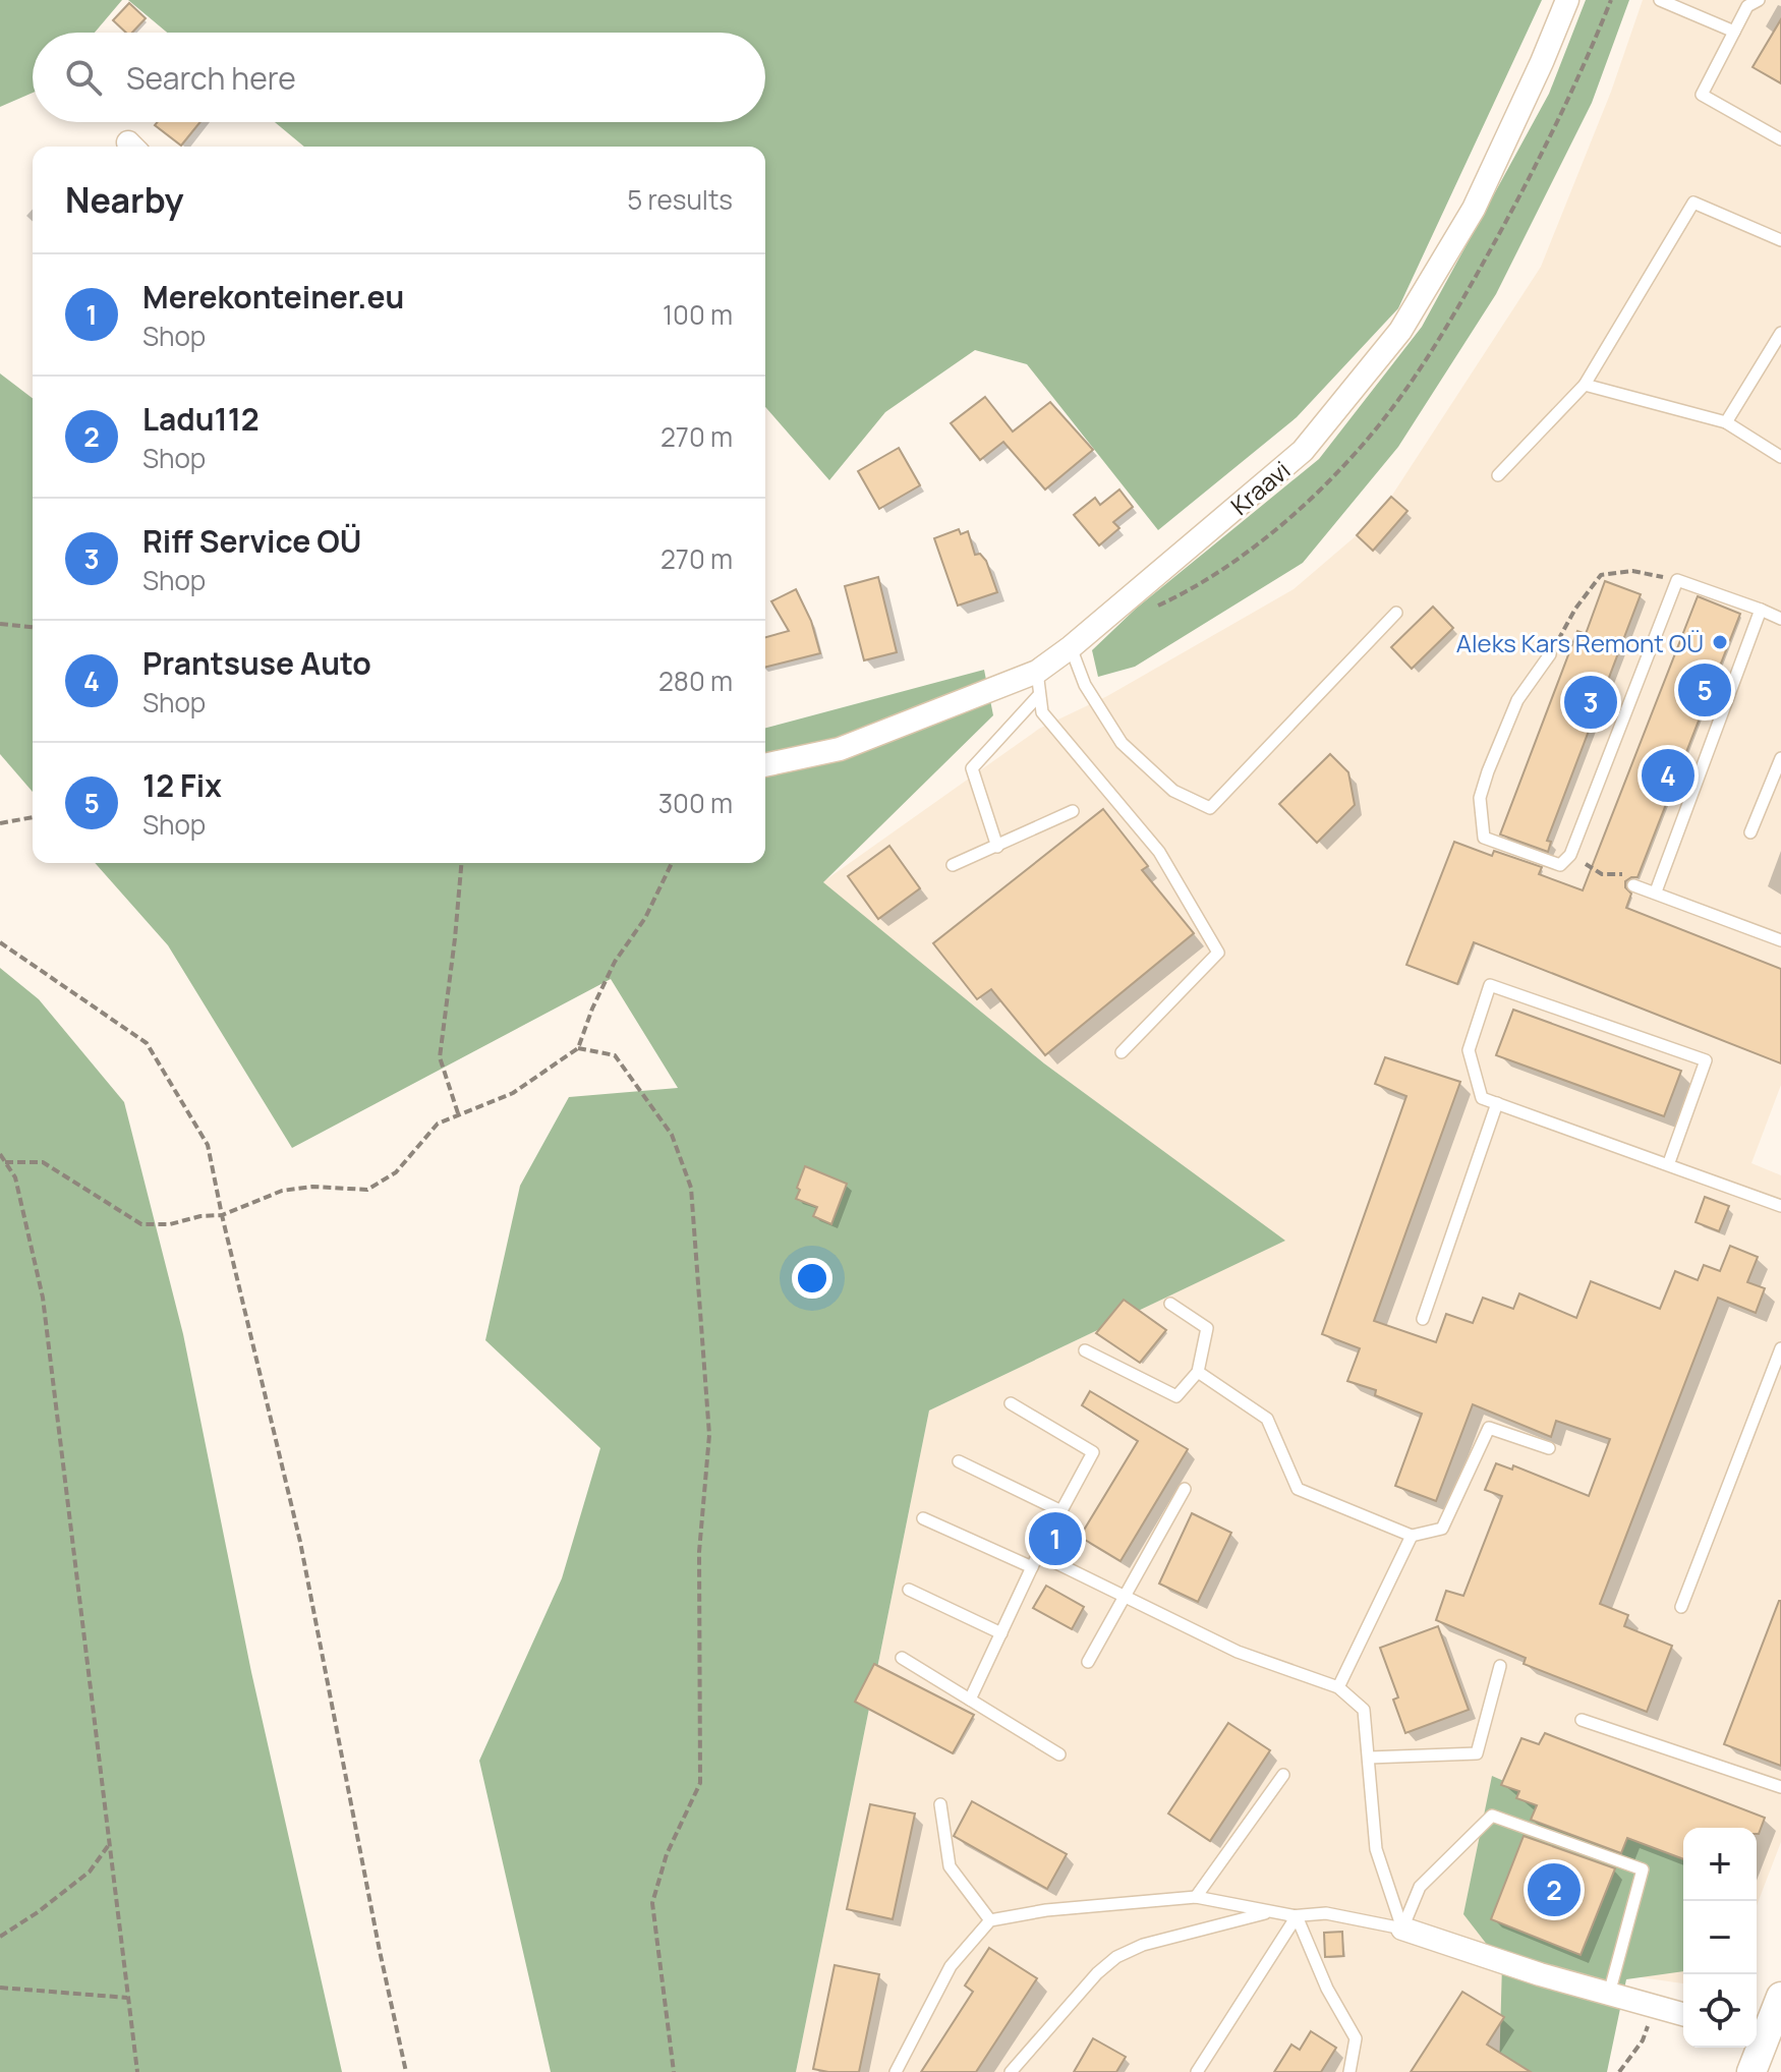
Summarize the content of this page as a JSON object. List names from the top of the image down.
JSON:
{
  "streets": {
    "street": ["Kraavi"]
  },
  "places": ["Aleks Kars Remont OÜ"],
  "page": {
    "search": "Search here",
    "heading": ["Nearby", "5 results"],
    "list": [
      {
        "mark": "1",
        "name": "Merekonteiner.eu",
        "note": "Shop",
        "value": "100 m"
      },
      {
        "mark": "2",
        "name": "Ladu112",
        "note": "Shop",
        "value": "270 m"
      },
      {
        "mark": "3",
        "name": "Riff Service OÜ",
        "note": "Shop",
        "value": "270 m"
      },
      {
        "mark": "4",
        "name": "Prantsuse Auto",
        "note": "Shop",
        "value": "280 m"
      },
      {
        "mark": "5",
        "name": "12 Fix",
        "note": "Shop",
        "value": "300 m"
      }
    ],
    "pins": [
      "5",
      "3",
      "4",
      "1",
      "2"
    ],
    "map_buttons": ["+", "−"]
  }
}
